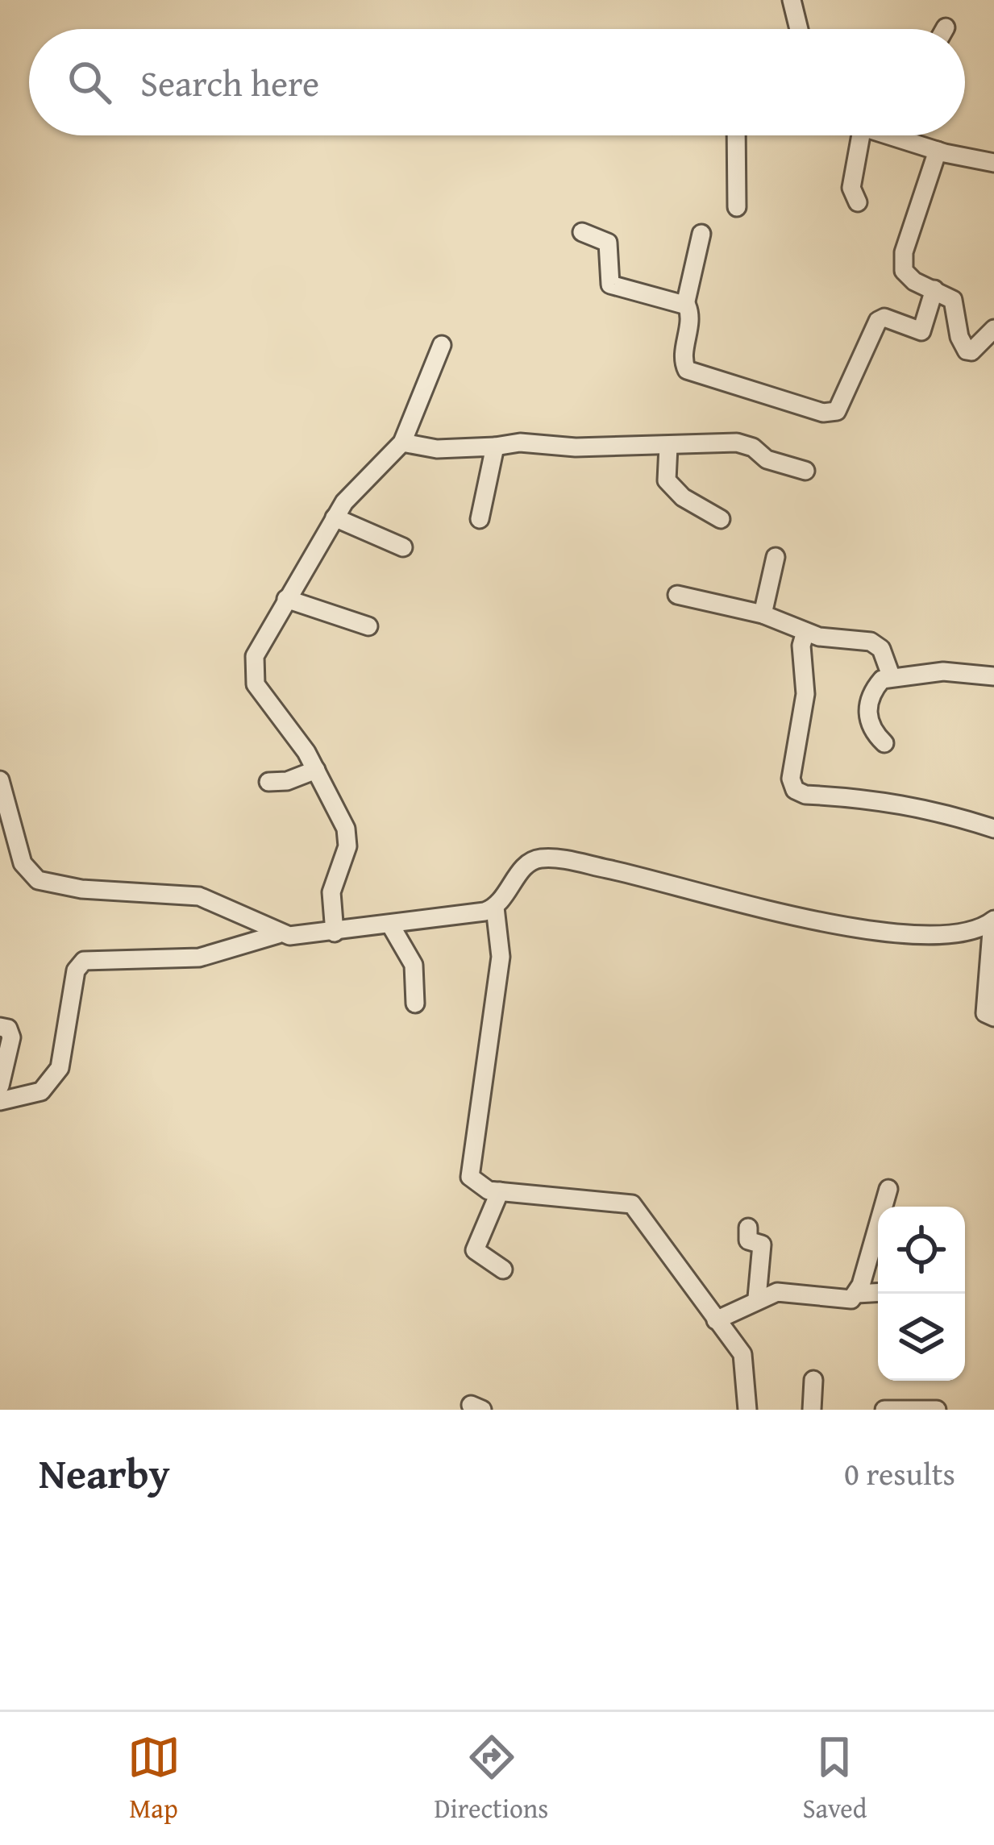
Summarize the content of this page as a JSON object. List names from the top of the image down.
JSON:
{
  "page": {
    "search": "Search here",
    "heading": ["Nearby", "0 results"],
    "nav": ["Map", "Directions", "Saved"]
  }
}
